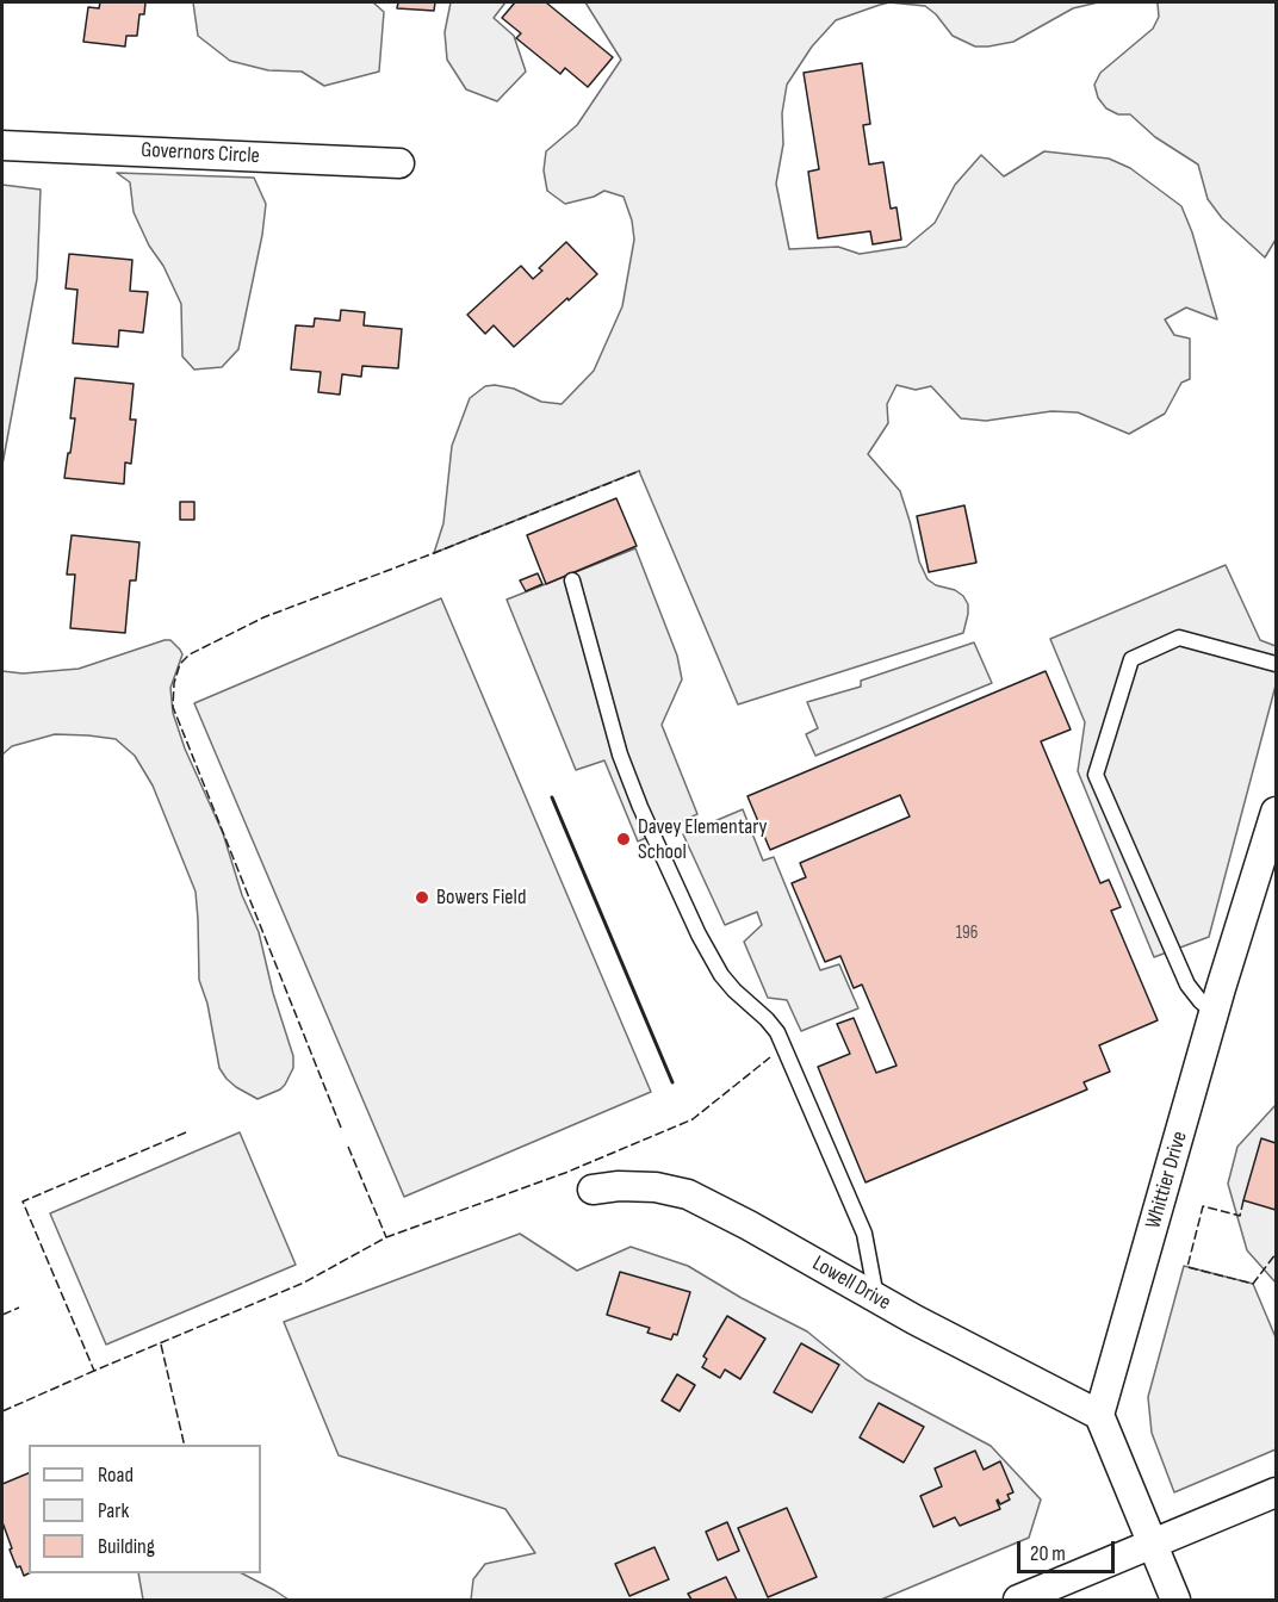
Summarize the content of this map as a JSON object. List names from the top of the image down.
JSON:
{
  "streets": {
    "street": ["Governors Circle", "Whittier Drive", "Lowell Drive"]
  },
  "crossings": [
    ["Whittier Drive", "Lowell Drive"]
  ],
  "places": ["Davey Elementary School", "Bowers Field"],
  "house_numbers": ["196"],
  "legend": ["Road", "Park", "Building"],
  "scale_bar": "20 m"
}
